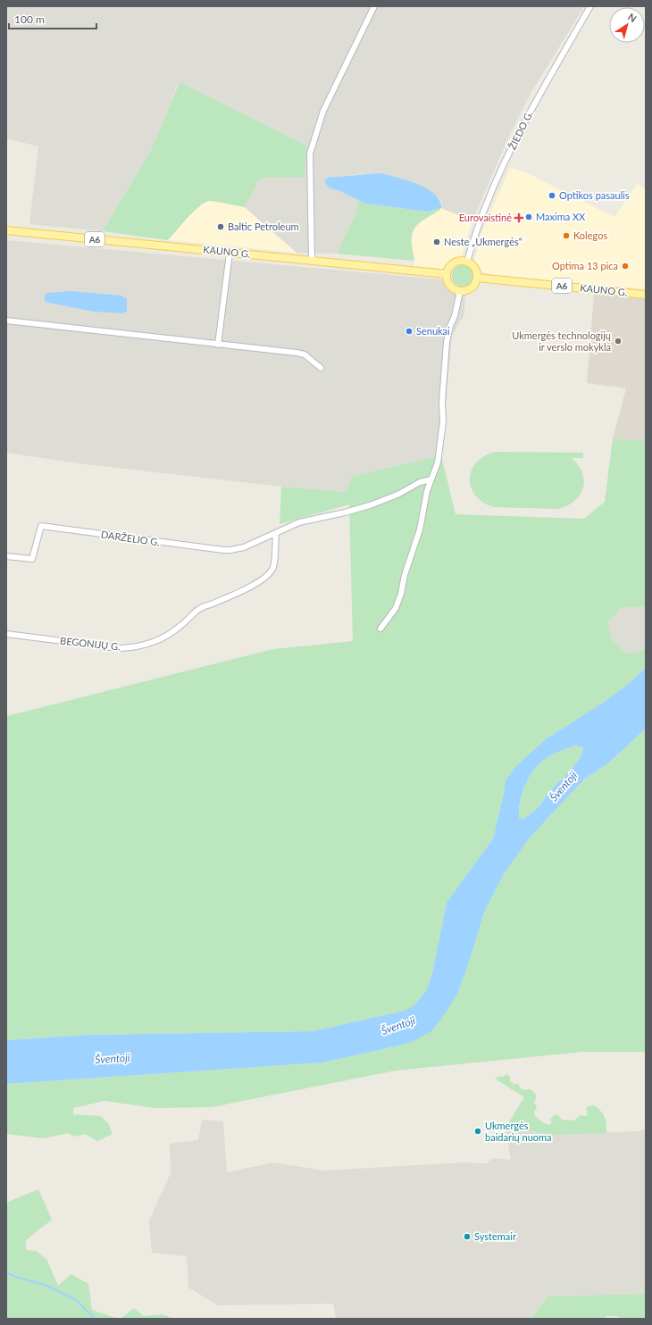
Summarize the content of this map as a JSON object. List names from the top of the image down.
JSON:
{
  "streets": {
    "main road": ["A6", "KAUNO G."],
    "street": ["ŽIEDO G.", "DARŽELIO G.", "BEGONIJŲ G."]
  },
  "crossings": [
    ["ŽIEDO G.", "KAUNO G."],
    ["DARŽELIO G.", "BEGONIJŲ G."]
  ],
  "water": ["Šventoji"],
  "places": {
    "other": [
      "Optikos pasaulis",
      "Maxima XX",
      "Baltic Petroleum",
      "Kolegos",
      "Neste „Ukmergės“",
      "Optima 13 pica",
      "Senukai",
      "Ukmergės technologijų ir verslo mokykla",
      "Ukmergės baidarių nuoma",
      "Systemair"
    ],
    "health": ["Eurovaistinė"]
  },
  "scale_bar": "100 m",
  "north": "top right"
}
